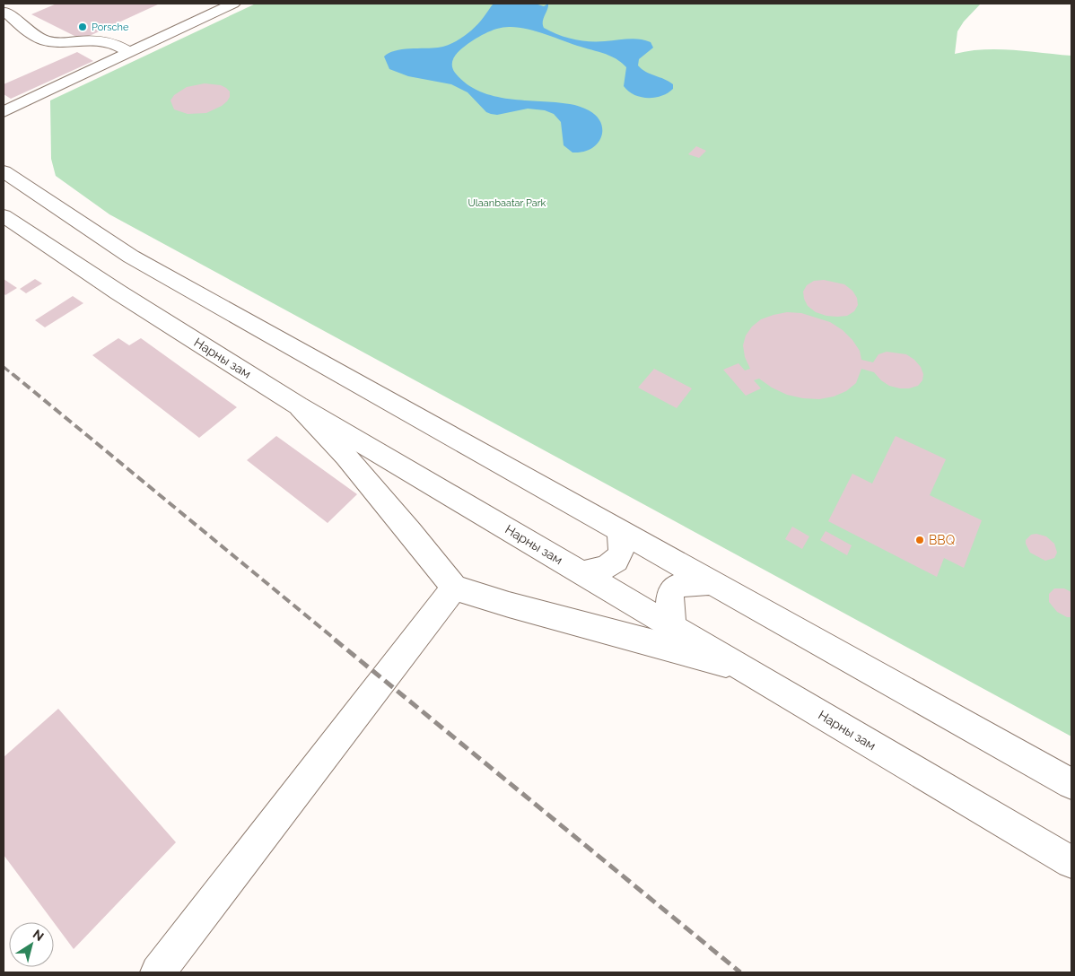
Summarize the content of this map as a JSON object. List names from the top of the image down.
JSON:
{
  "streets": {
    "main road": ["Нарны зам"]
  },
  "parks": ["Ulaanbaatar Park"],
  "places": ["Porsche", "BBQ"],
  "north": "top right"
}
